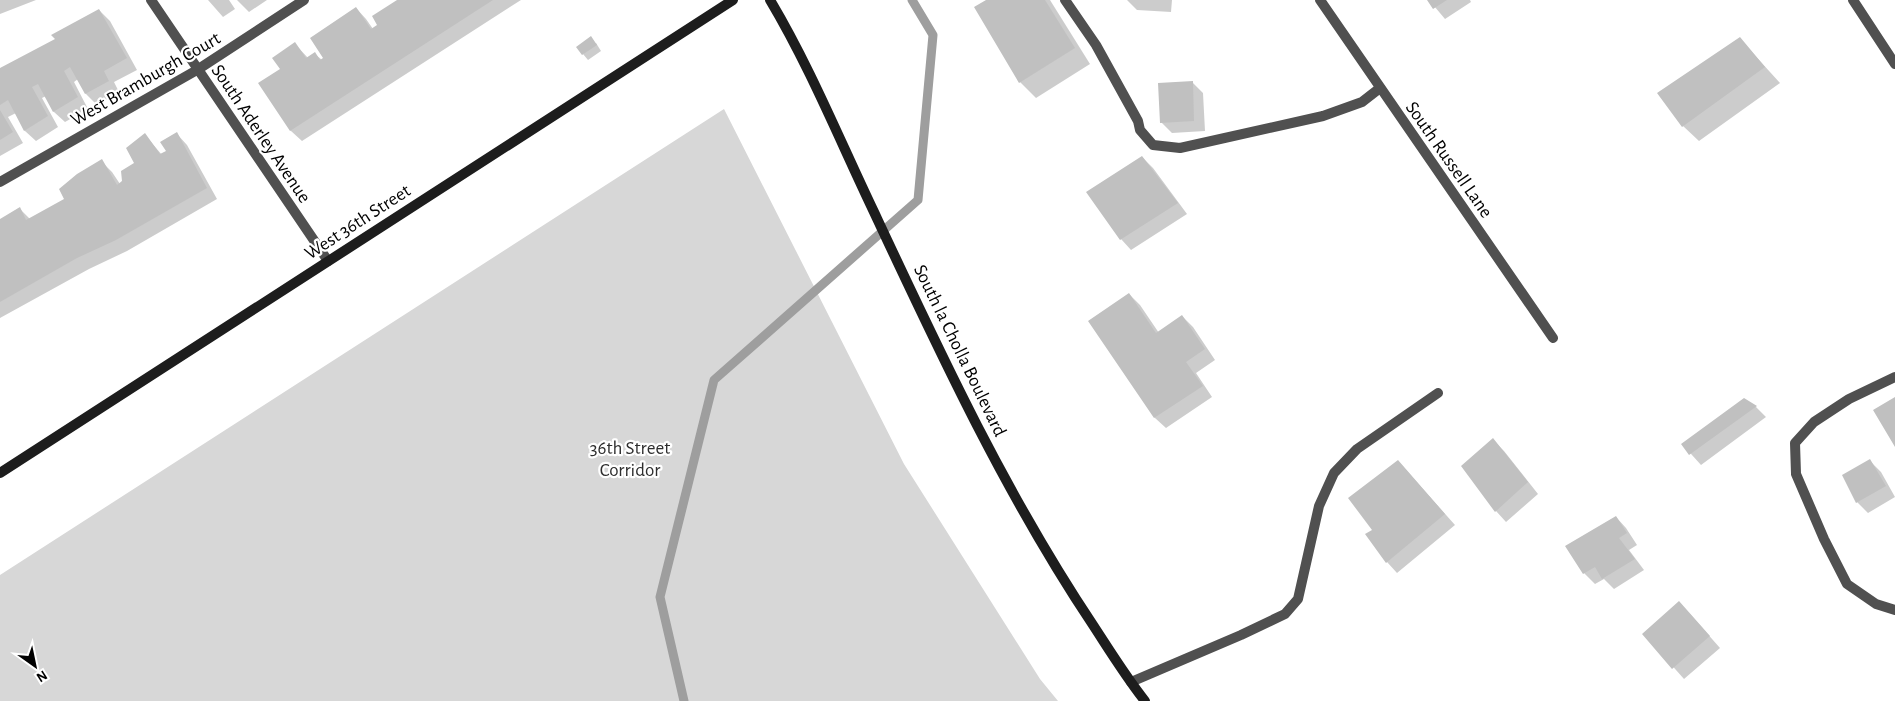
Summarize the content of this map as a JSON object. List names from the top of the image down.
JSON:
{
  "streets": {
    "street": [
      "West Bramburgh Court",
      "South Aderley Avenue",
      "South Russell Lane",
      "West 36th Street",
      "South la Cholla Boulevard"
    ]
  },
  "crossings": [
    ["West Bramburgh Court", "South Aderley Avenue"],
    ["South Aderley Avenue", "West 36th Street"]
  ],
  "parks": ["36th Street Corridor"],
  "north": "bottom right"
}
